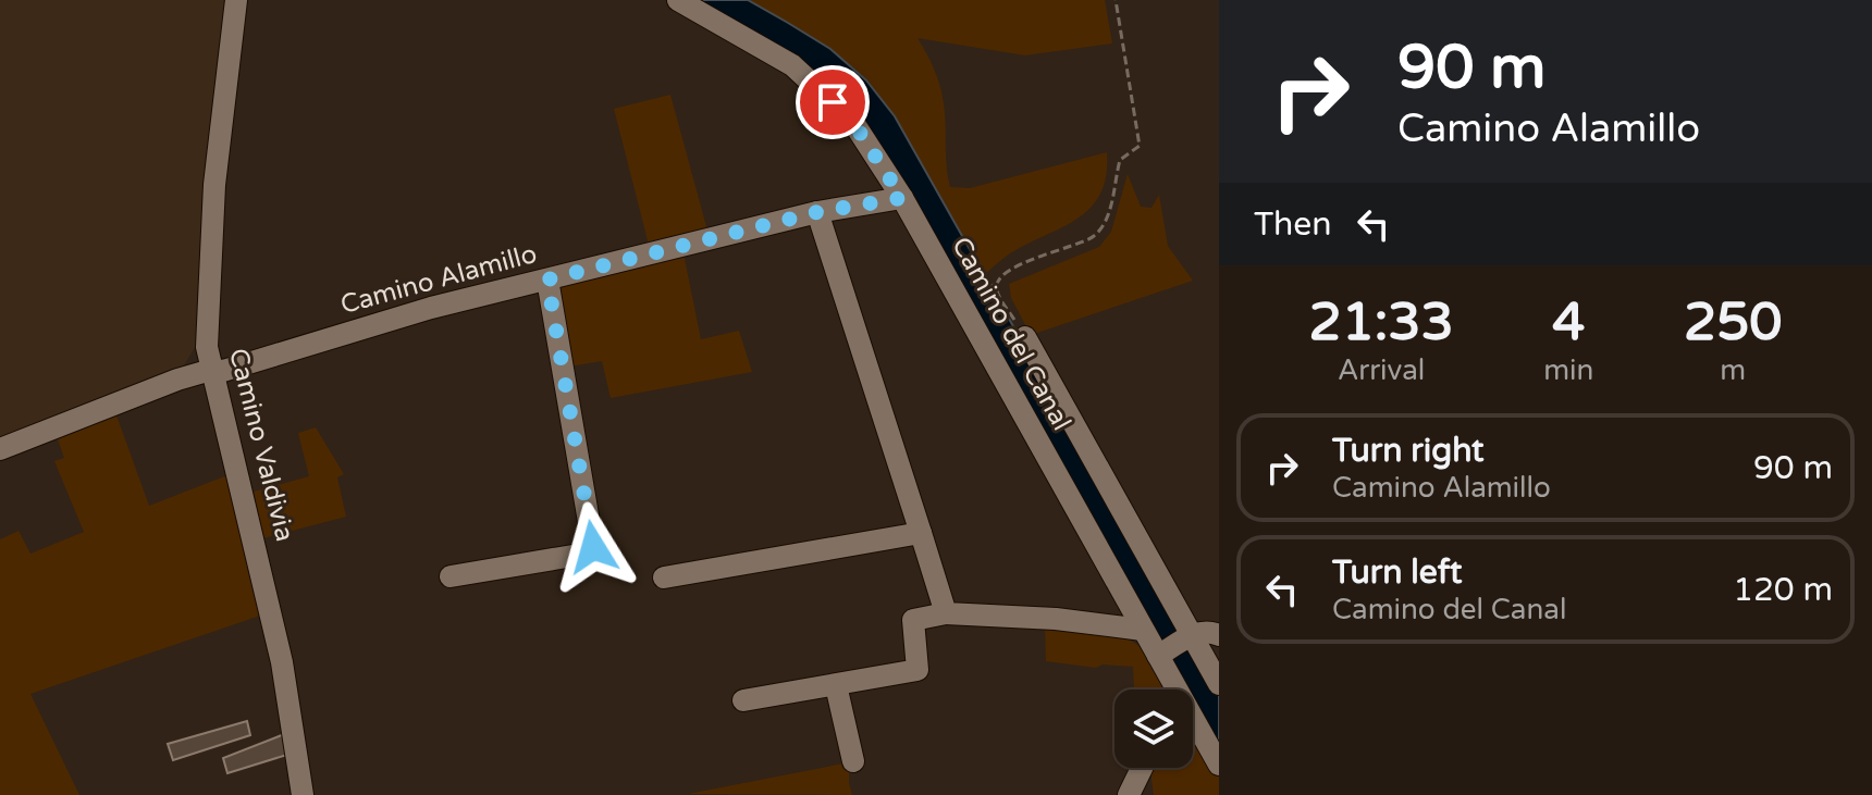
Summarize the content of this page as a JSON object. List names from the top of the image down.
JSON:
{
  "streets": {
    "street": ["Camino Alamillo", "Camino del Canal", "Camino Valdivia"]
  },
  "crossings": [
    ["Camino Alamillo", "Camino del Canal"],
    ["Camino Alamillo", "Camino Valdivia"]
  ],
  "page": {
    "turn": ["90 m", "Camino Alamillo"],
    "then": "Then",
    "eta": [
      "21:33",
      "Arrival",
      "4",
      "min",
      "250",
      "m"
    ],
    "list": [
      {
        "name": "Turn right",
        "note": "Camino Alamillo",
        "value": "90 m"
      },
      {
        "name": "Turn left",
        "note": "Camino del Canal",
        "value": "120 m"
      }
    ]
  }
}
